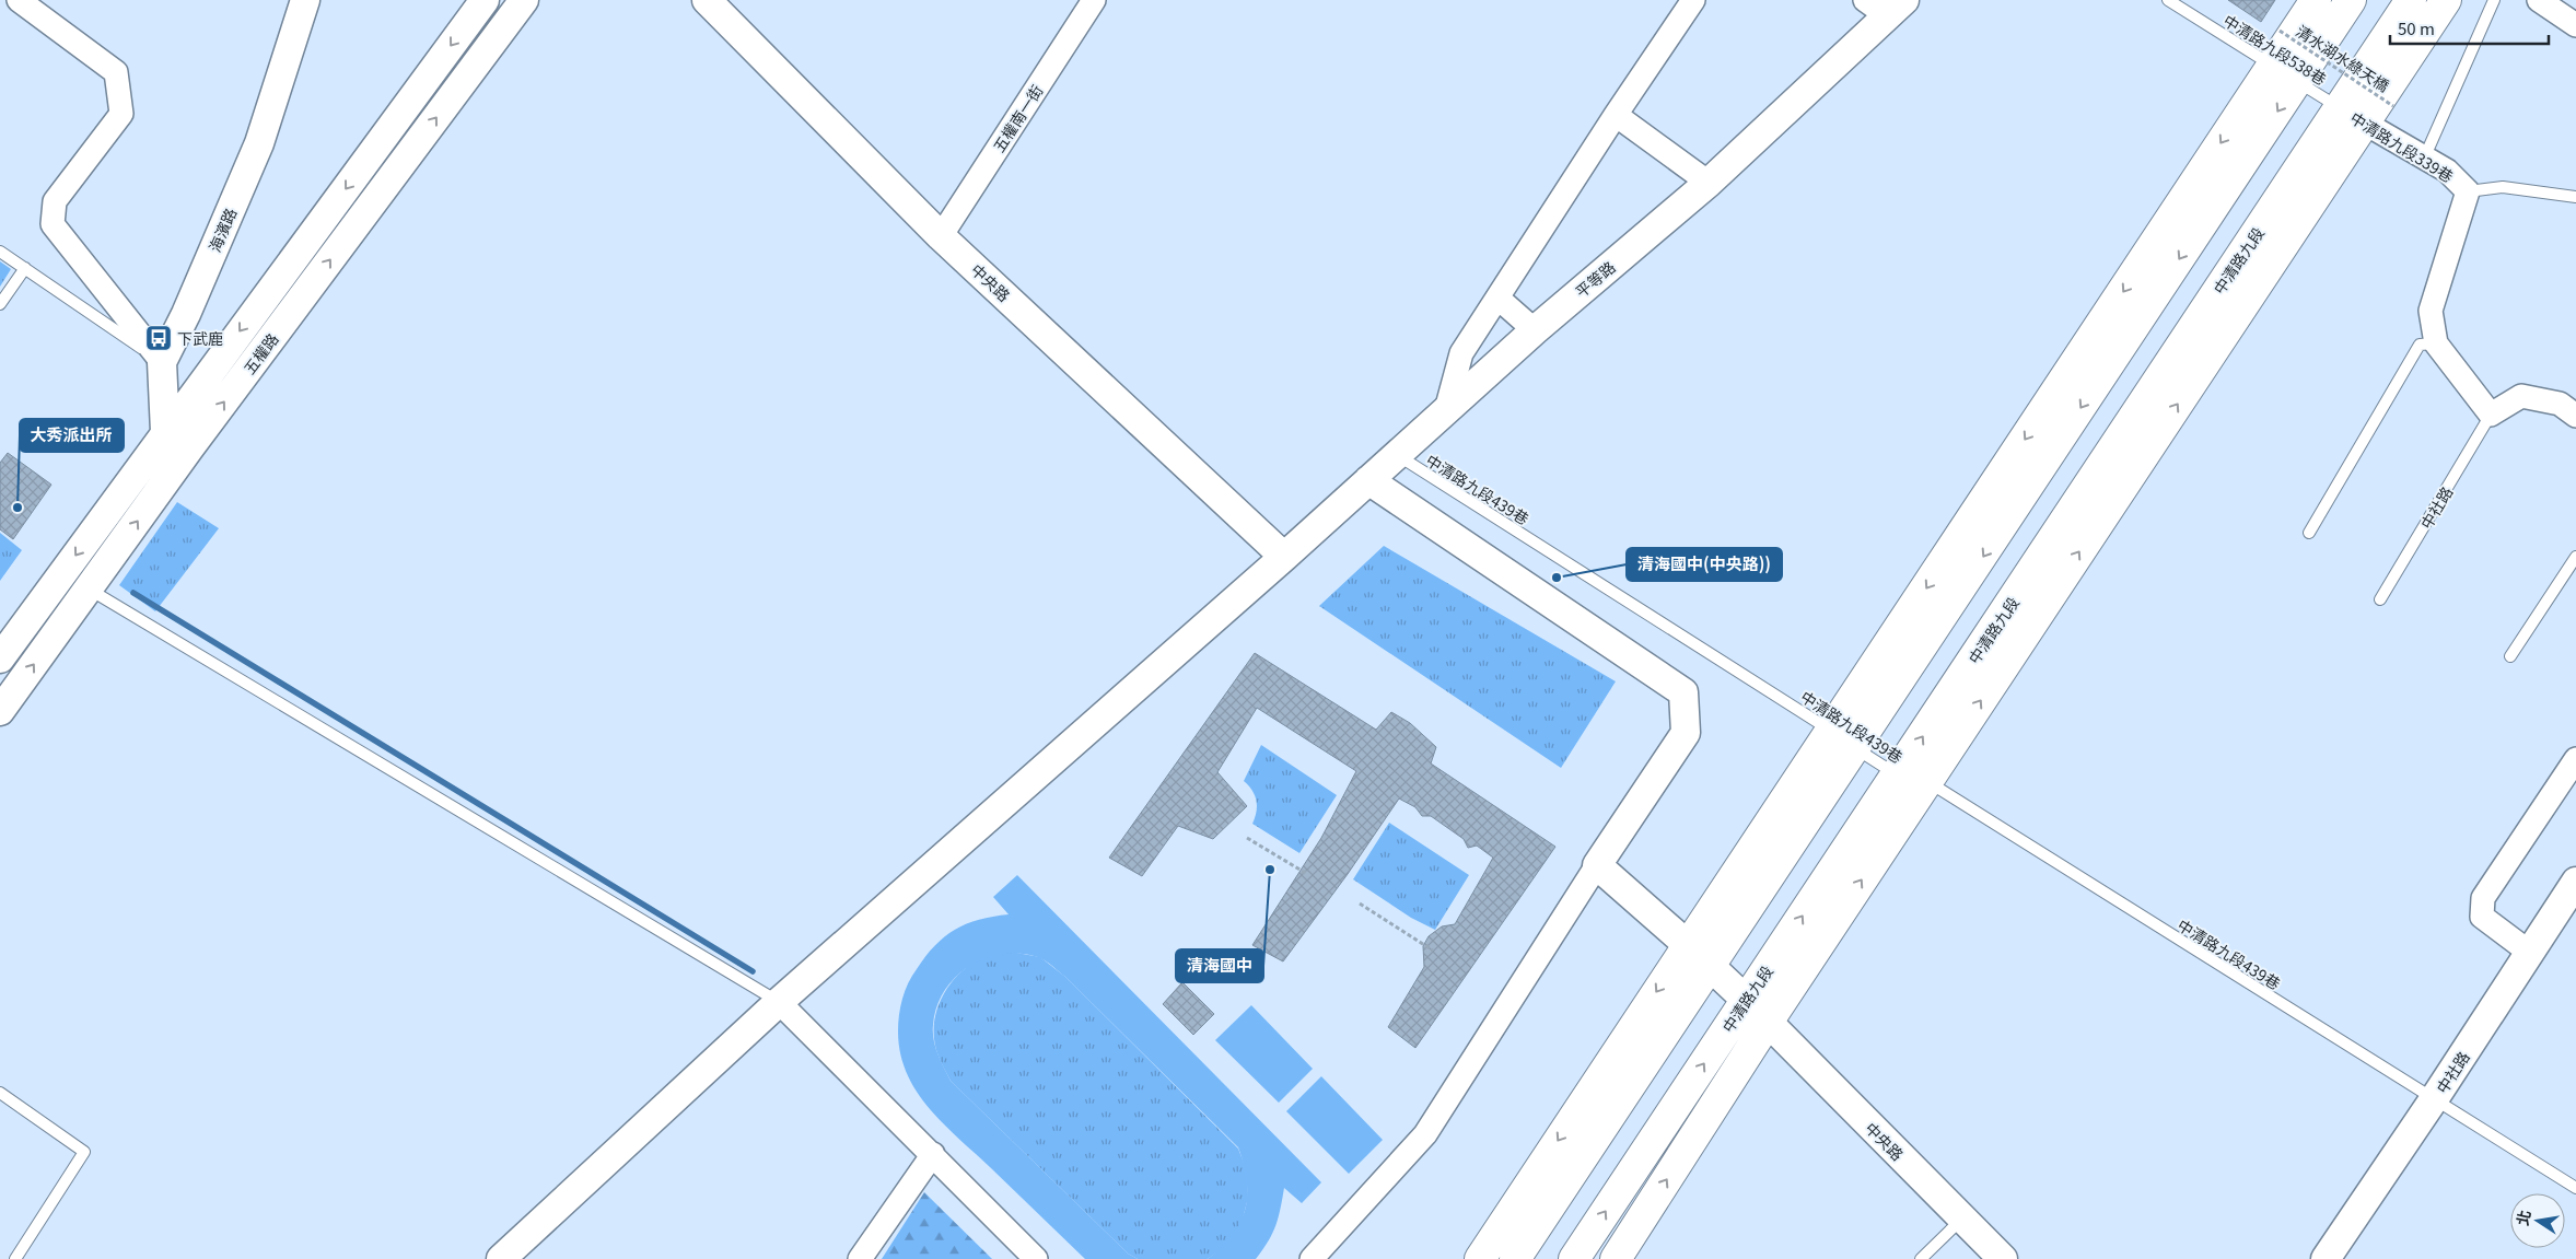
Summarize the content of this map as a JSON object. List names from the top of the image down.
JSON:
{
  "streets": {
    "main road": ["中清路九段"],
    "street": [
      "五權南一街",
      "中清路九段339巷",
      "海濱路",
      "平等路",
      "中央路",
      "五權路",
      "中社路"
    ],
    "lane": ["中清路九段538巷", "中清路九段439巷"],
    "path": ["清水湖水綠天橋"]
  },
  "crossings": [
    ["中清路九段538巷", "中清路九段339巷"],
    ["中清路九段538巷", "中清路九段"],
    ["五權南一街", "中央路"],
    ["中清路九段339巷", "中清路九段"],
    ["中清路九段339巷", "中社路"],
    ["海濱路", "五權路"],
    ["中清路九段", "中央路"],
    ["中清路九段", "中清路九段439巷"],
    ["平等路", "中央路"],
    ["平等路", "中清路九段439巷"],
    ["中清路九段439巷", "中社路"]
  ],
  "places": {
    "bus stop": ["下武鹿"],
    "other": ["大秀派出所", "清海國中(中央路))", "清海國中"]
  },
  "scale_bar": "50 m",
  "north": "left"
}
